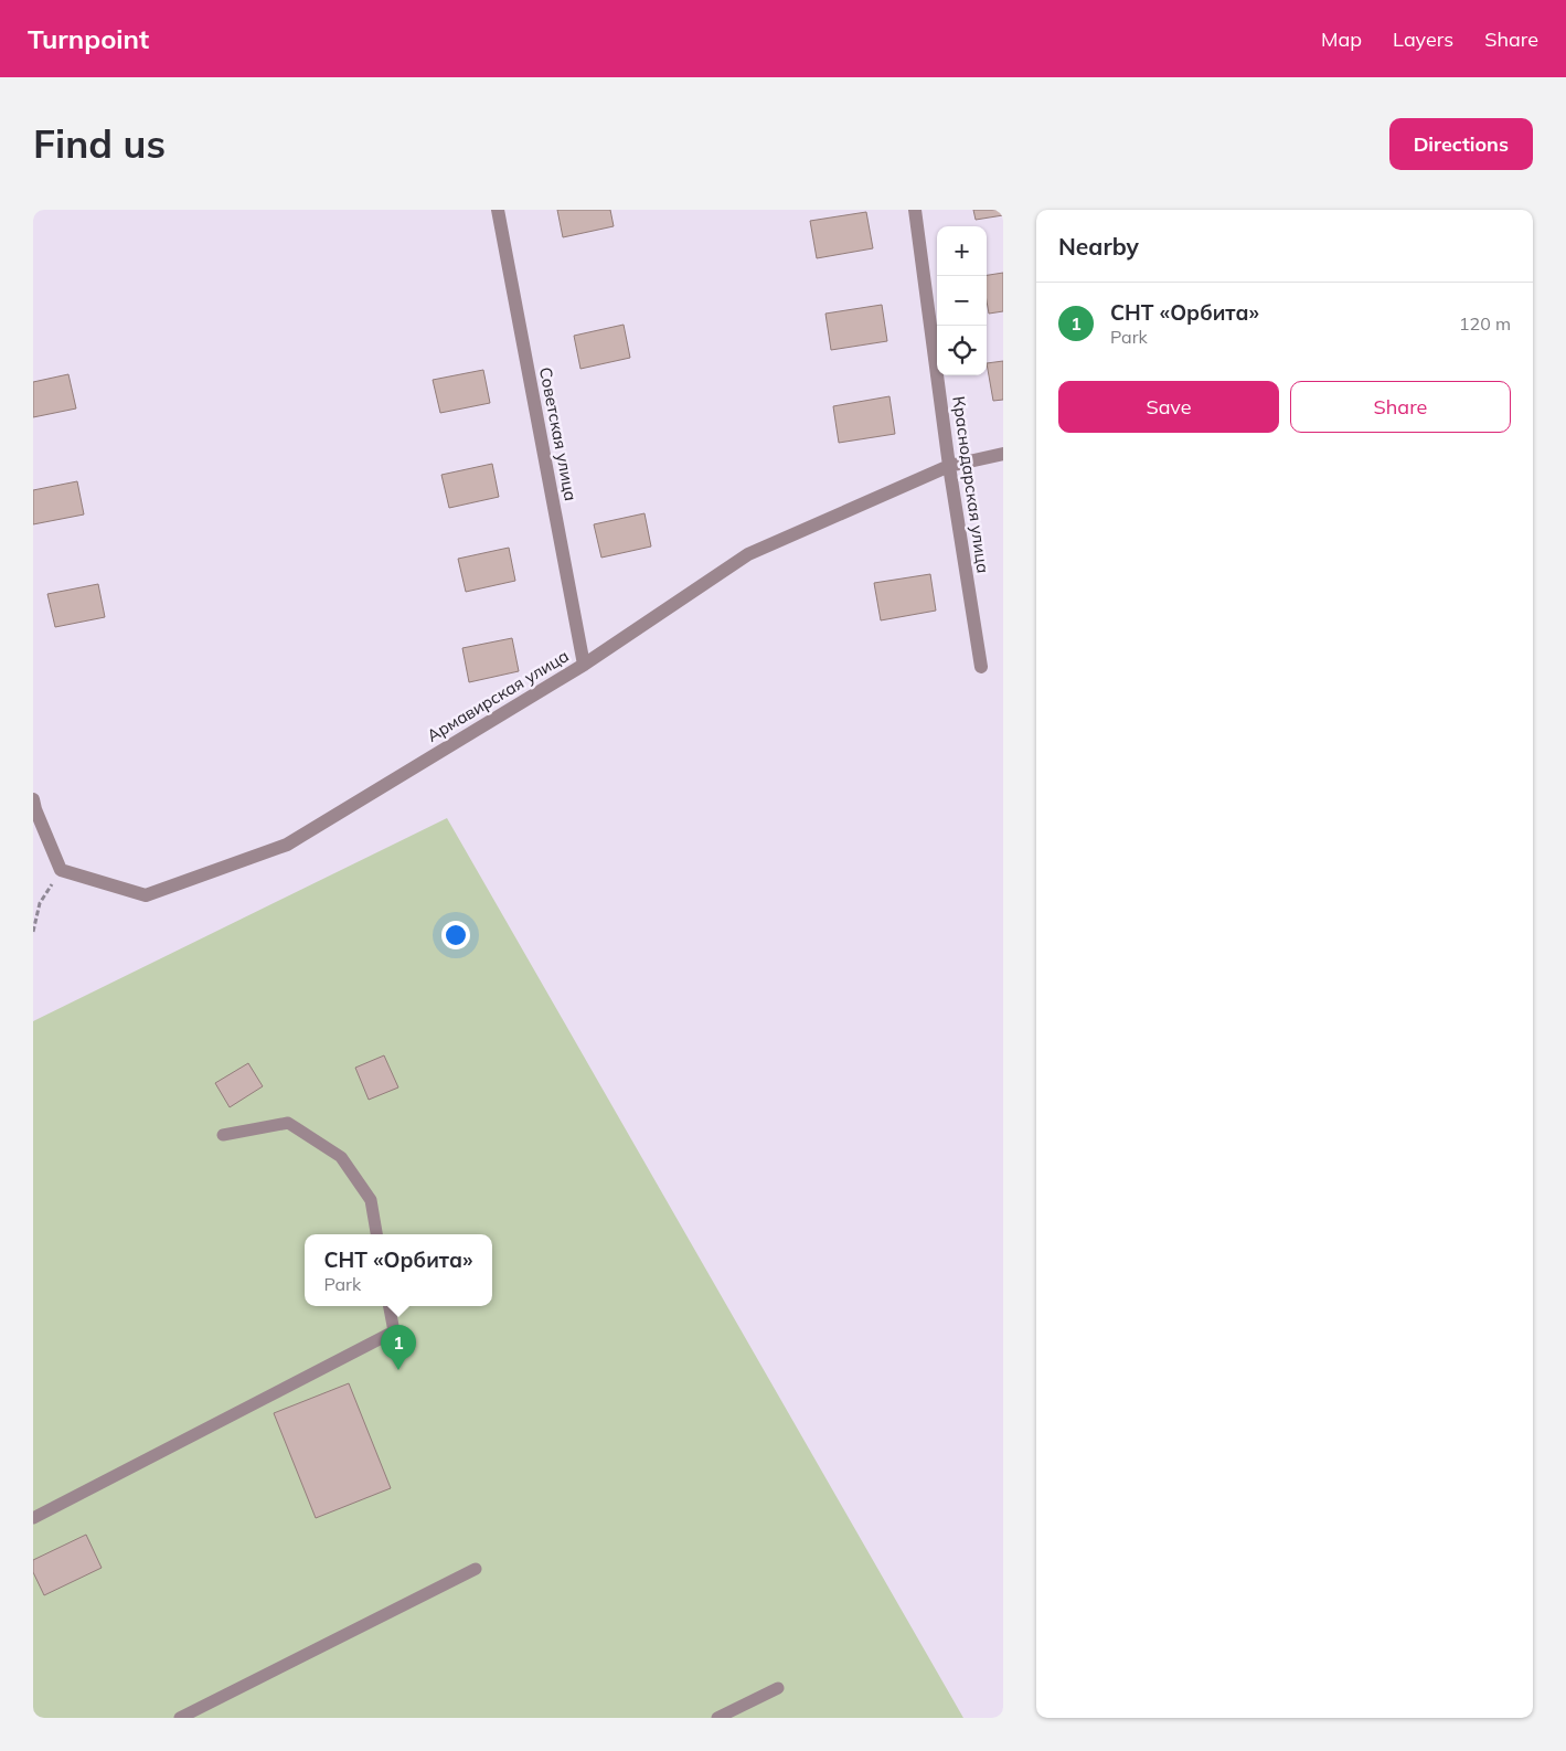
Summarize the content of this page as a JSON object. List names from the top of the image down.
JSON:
{
  "streets": {
    "street": ["Советская улица", "Краснодарская улица", "Армавирская улица"]
  },
  "crossings": [
    ["Советская улица", "Армавирская улица"],
    ["Краснодарская улица", "Армавирская улица"]
  ],
  "page": {
    "header": "Turnpoint",
    "nav": ["Map", "Layers", "Share"],
    "buttons": [
      "Directions",
      ["Save", "Share"]
    ],
    "title": "Find us",
    "heading": "Nearby",
    "map_buttons": ["+", "−"],
    "list": [
      {
        "mark": "1",
        "name": "СНТ «Орбита»",
        "note": "Park",
        "value": "120 m"
      }
    ],
    "popup": ["СНТ «Орбита»", "Park"],
    "pins": "1"
  }
}
